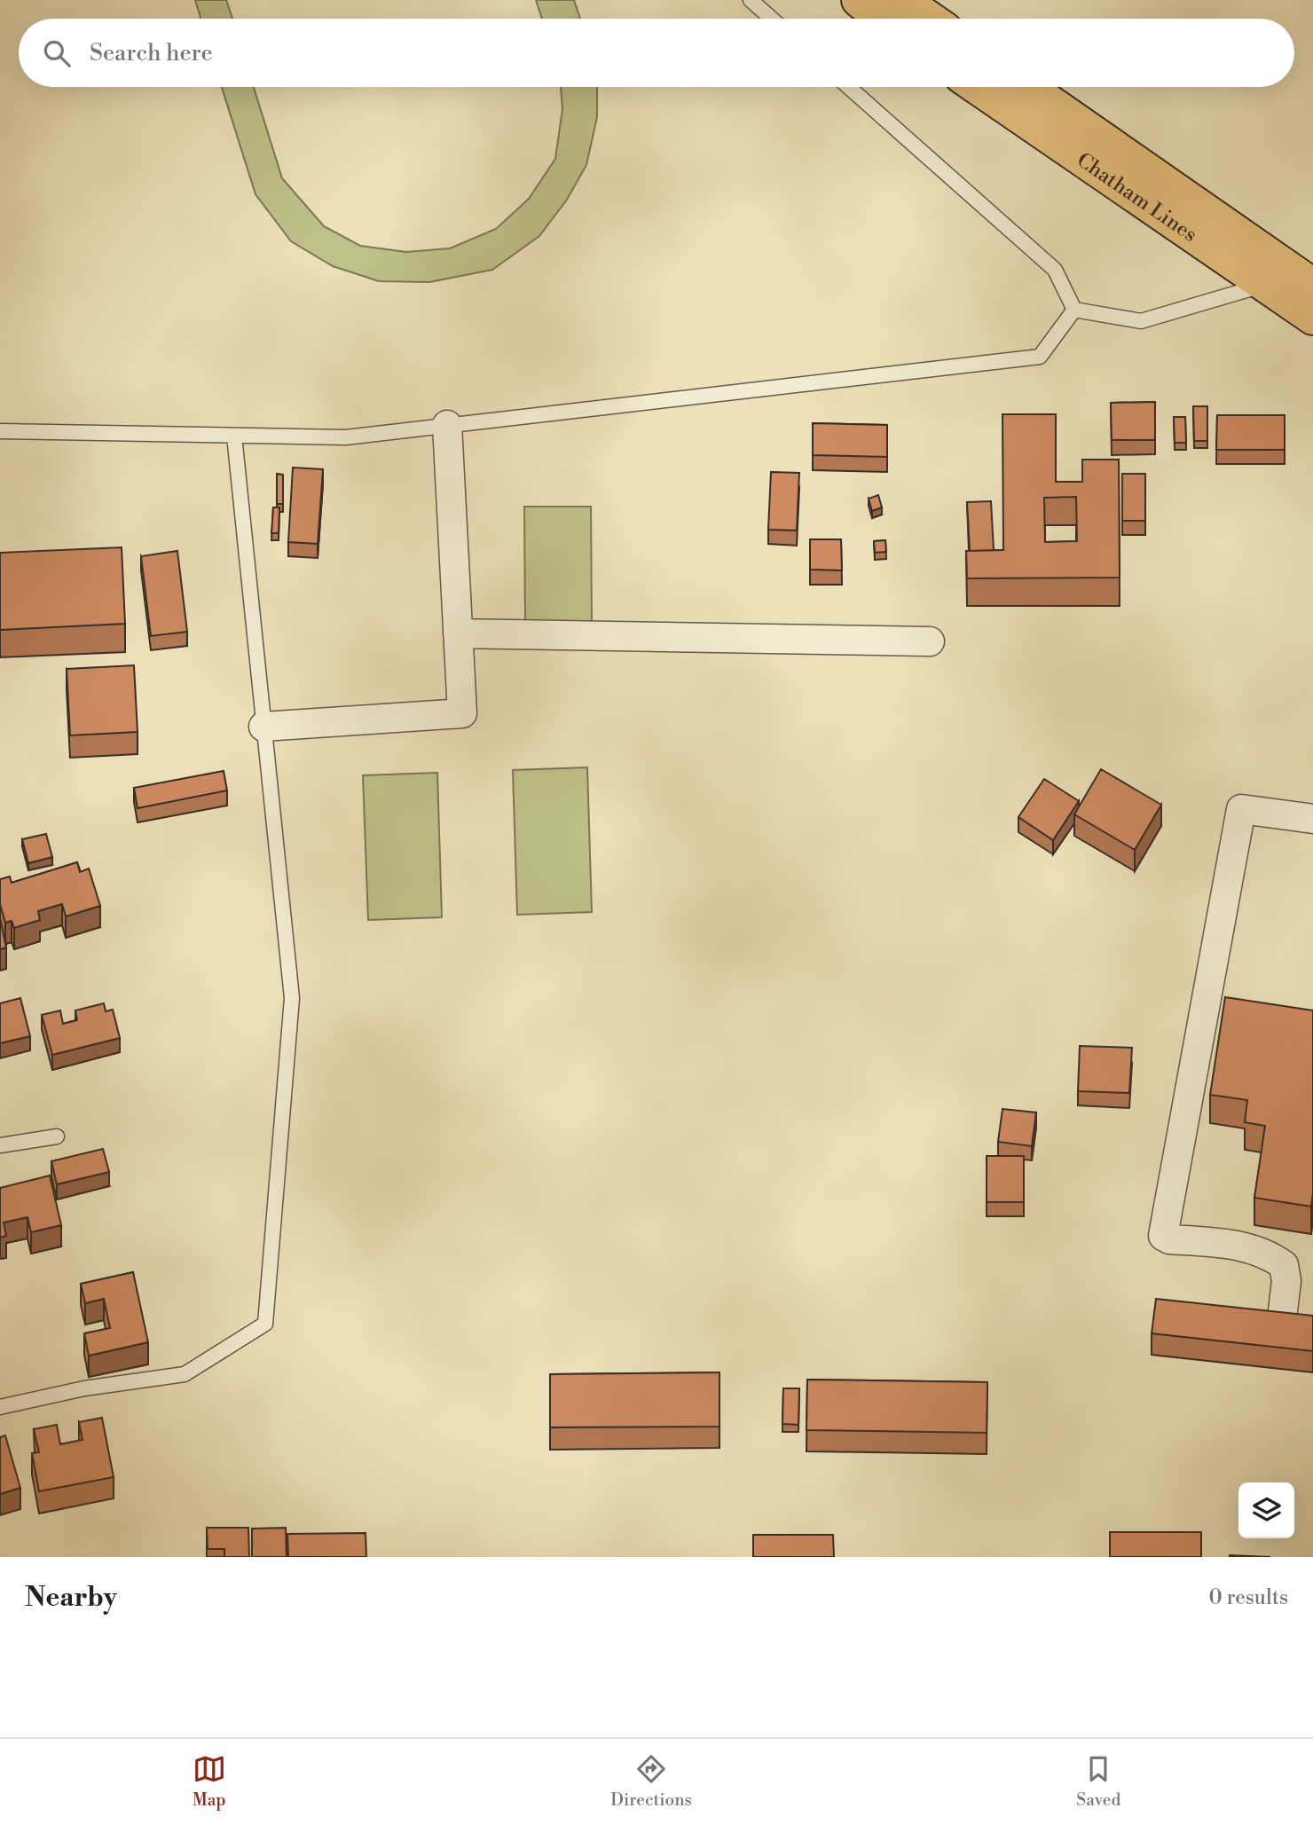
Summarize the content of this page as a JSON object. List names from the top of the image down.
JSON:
{
  "streets": {
    "highway": ["Chatham Lines"]
  },
  "page": {
    "search": "Search here",
    "heading": ["Nearby", "0 results"],
    "nav": ["Map", "Directions", "Saved"]
  }
}
